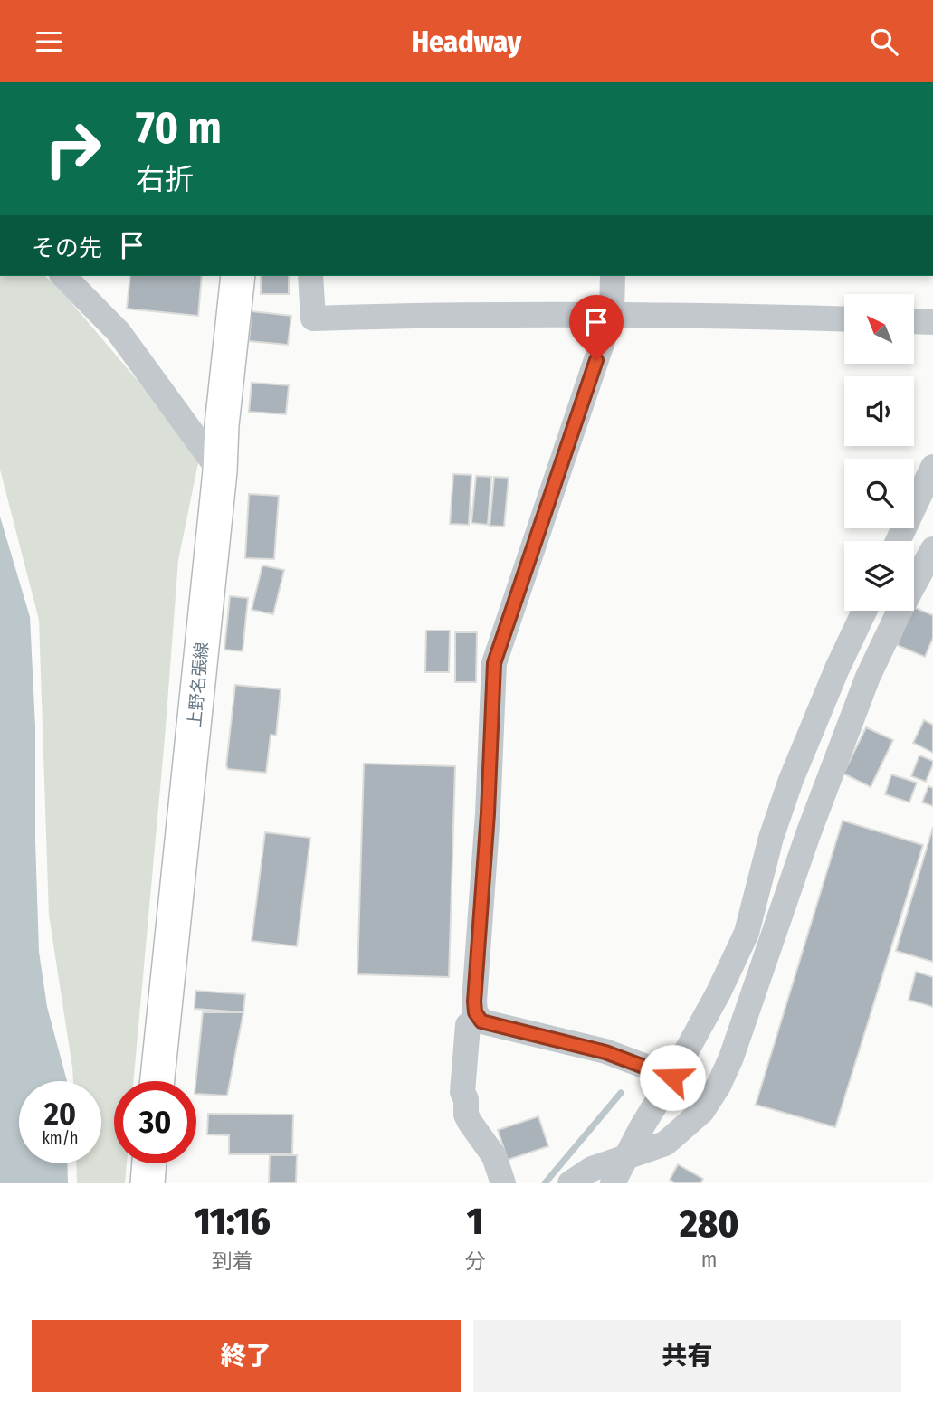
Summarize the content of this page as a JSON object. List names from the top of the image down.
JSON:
{
  "streets": {
    "main road": ["上野名張線"]
  },
  "north": "top left",
  "page": {
    "header": "Headway",
    "turn": ["70 m", "右折"],
    "then": "その先",
    "speed": "20 km/h",
    "limit": "30",
    "eta": [
      "11:16",
      "到着",
      "1",
      "分",
      "280",
      "m"
    ],
    "buttons": ["終了", "共有"]
  }
}
